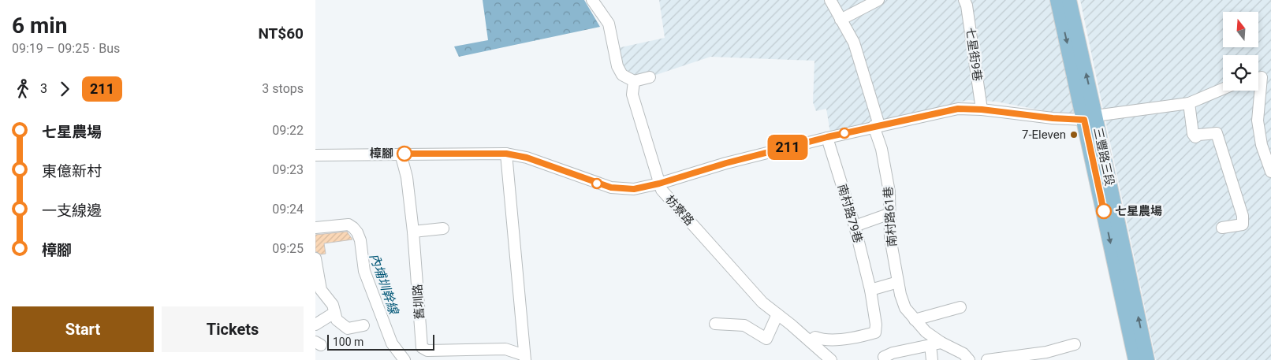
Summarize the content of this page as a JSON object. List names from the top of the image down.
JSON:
{
  "streets": {
    "main road": ["三豐路三段"],
    "street": [
      "七星街9巷",
      "枋寮路",
      "南村路79巷",
      "南村路61巷",
      "舊圳路"
    ]
  },
  "crossings": [
    ["枋寮路", "南村路79巷"]
  ],
  "water": ["內埔圳幹線"],
  "places": ["7-Eleven", "樟腳", "七星農場"],
  "lines": ["bus line 211"],
  "scale_bar": "100 m",
  "north": "top",
  "page": {
    "heading": ["6 min", "09:19 – 09:25 · Bus", "NT$60"],
    "on_map": "211",
    "legs": ["3", "211", "3 stops"],
    "list": [
      {
        "name": "七星農場",
        "value": "09:22"
      },
      {
        "name": "東億新村",
        "value": "09:23"
      },
      {
        "name": "一支線邊",
        "value": "09:24"
      },
      {
        "name": "樟腳",
        "value": "09:25"
      }
    ],
    "buttons": ["Start", "Tickets"],
    "scale": "100 m"
  }
}
